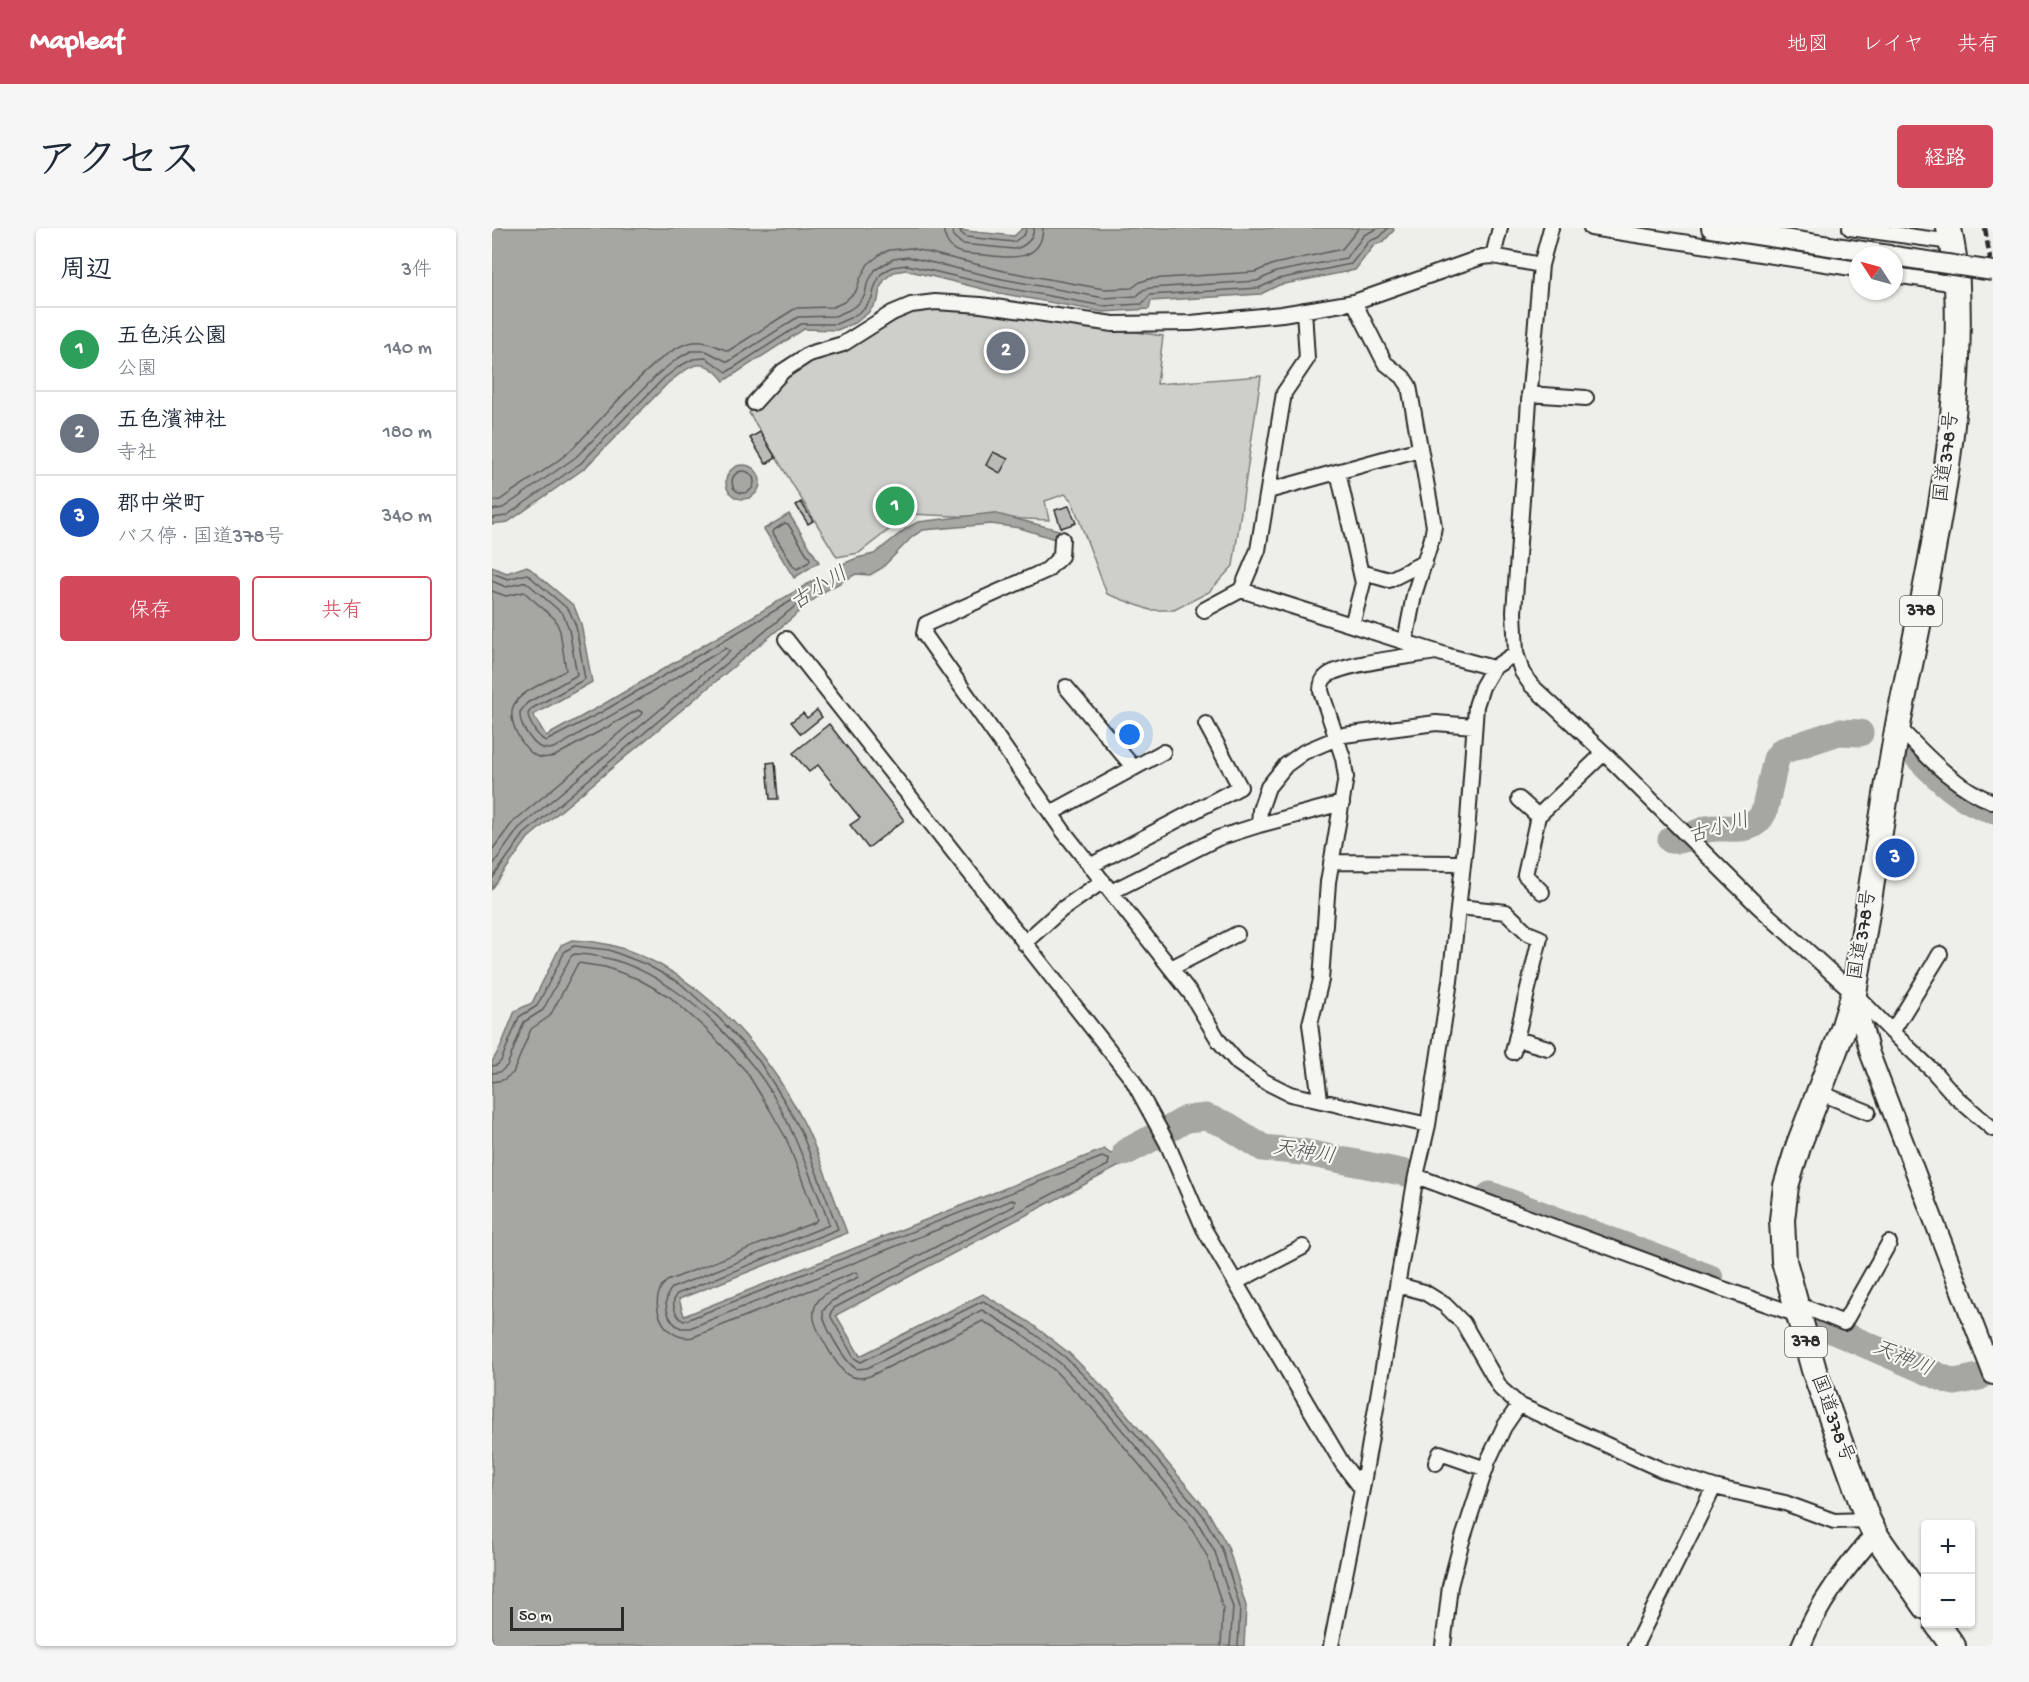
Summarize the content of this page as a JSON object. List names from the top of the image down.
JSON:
{
  "streets": {
    "highway": ["国道378号", "378"]
  },
  "water": ["古小川", "天神川"],
  "scale_bar": "50 m",
  "north": "top left",
  "page": {
    "header": "Mapleaf",
    "nav": ["地図", "レイヤ", "共有"],
    "title": "アクセス",
    "buttons": [
      "経路",
      ["保存", "共有"]
    ],
    "heading": ["周辺", "3件"],
    "list": [
      {
        "mark": "1",
        "name": "五色浜公園",
        "note": "公園",
        "value": "140 m"
      },
      {
        "mark": "2",
        "name": "五色濱神社",
        "note": "寺社",
        "value": "180 m"
      },
      {
        "mark": "3",
        "name": "郡中栄町",
        "note": "バス停 · 国道378号",
        "value": "340 m"
      }
    ],
    "pins": ["2", "1", "3"],
    "map_buttons": ["+", "−"],
    "scale": "50 m"
  }
}
